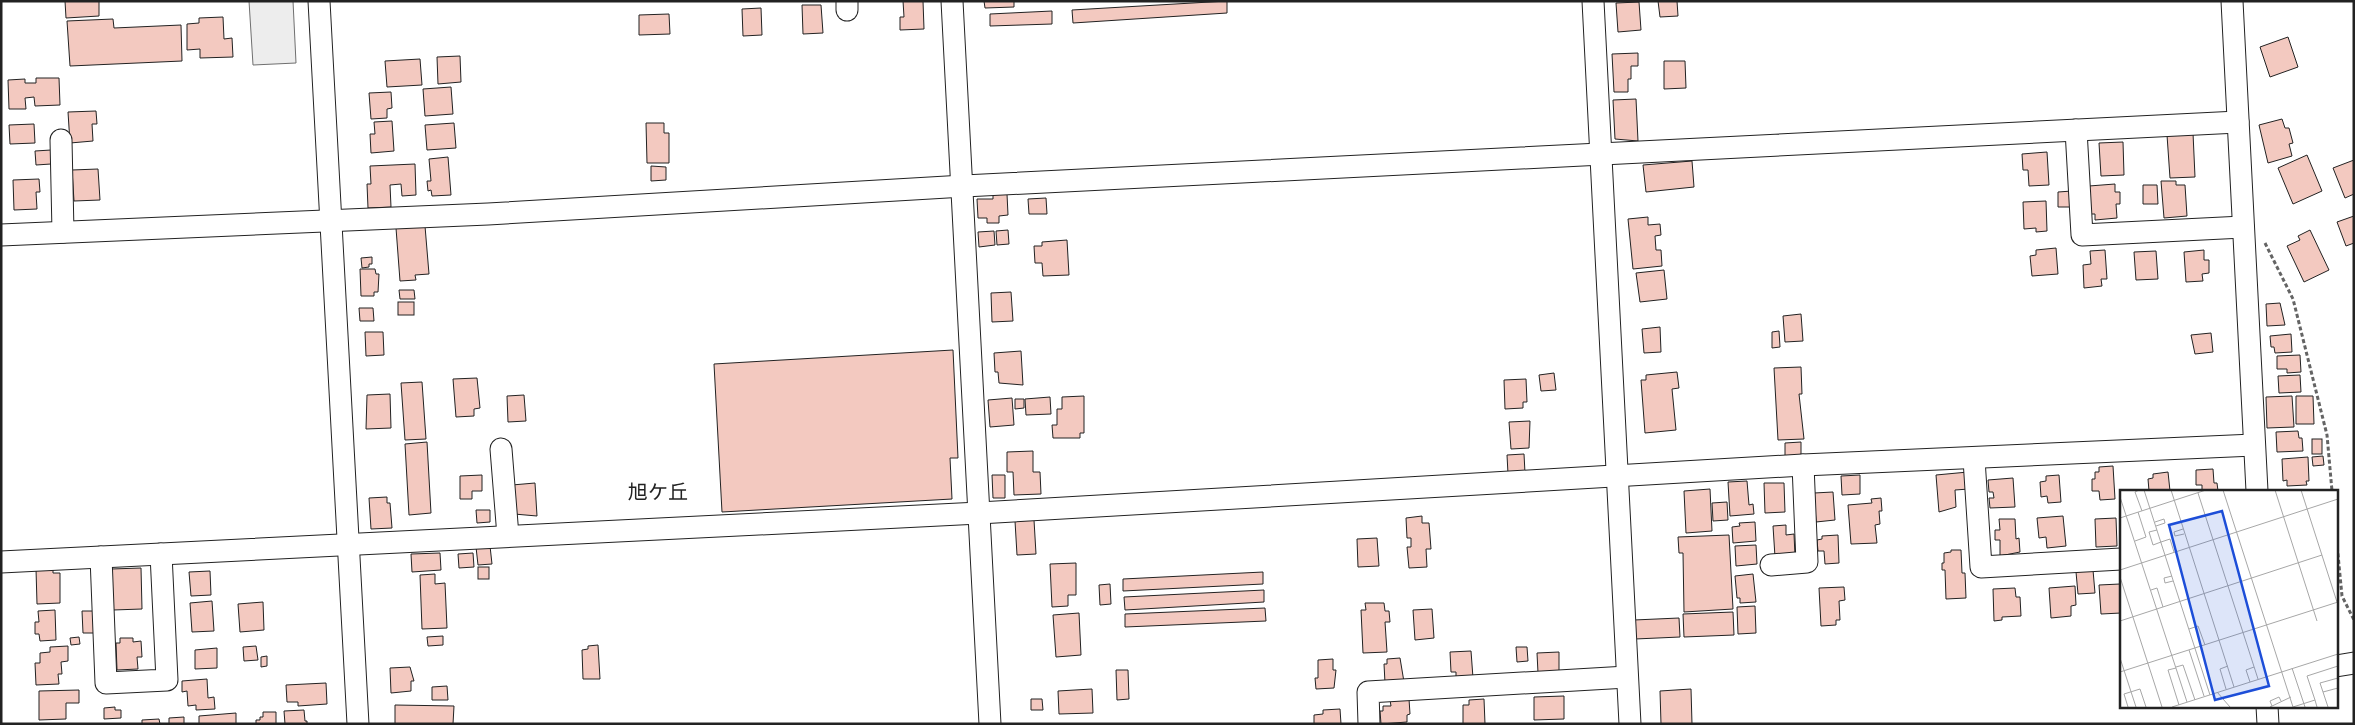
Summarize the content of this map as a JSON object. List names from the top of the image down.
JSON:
{
  "districts": ["旭ケ丘"]
}
